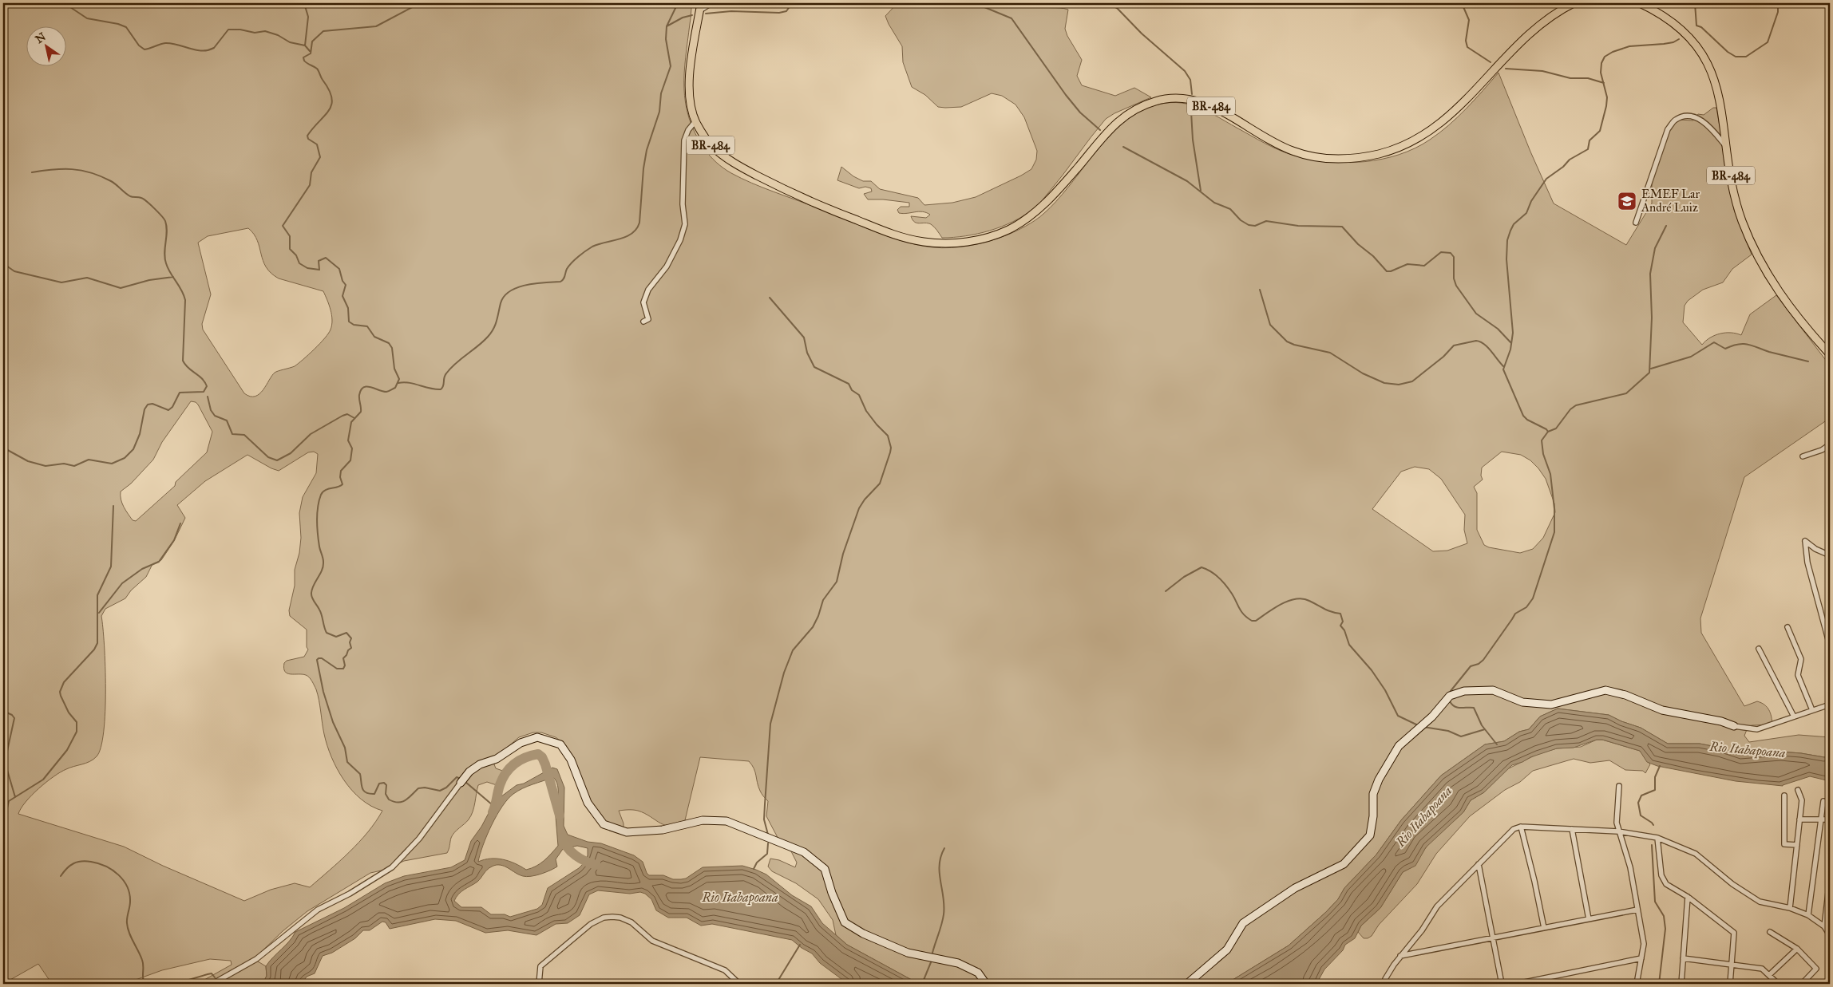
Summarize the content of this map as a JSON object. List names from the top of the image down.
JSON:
{
  "streets": {
    "main road": ["BR-484"]
  },
  "water": ["Rio Itabapoana"],
  "places": {
    "school or university": ["EMEF Lar André Luiz"]
  },
  "north": "top left"
}
